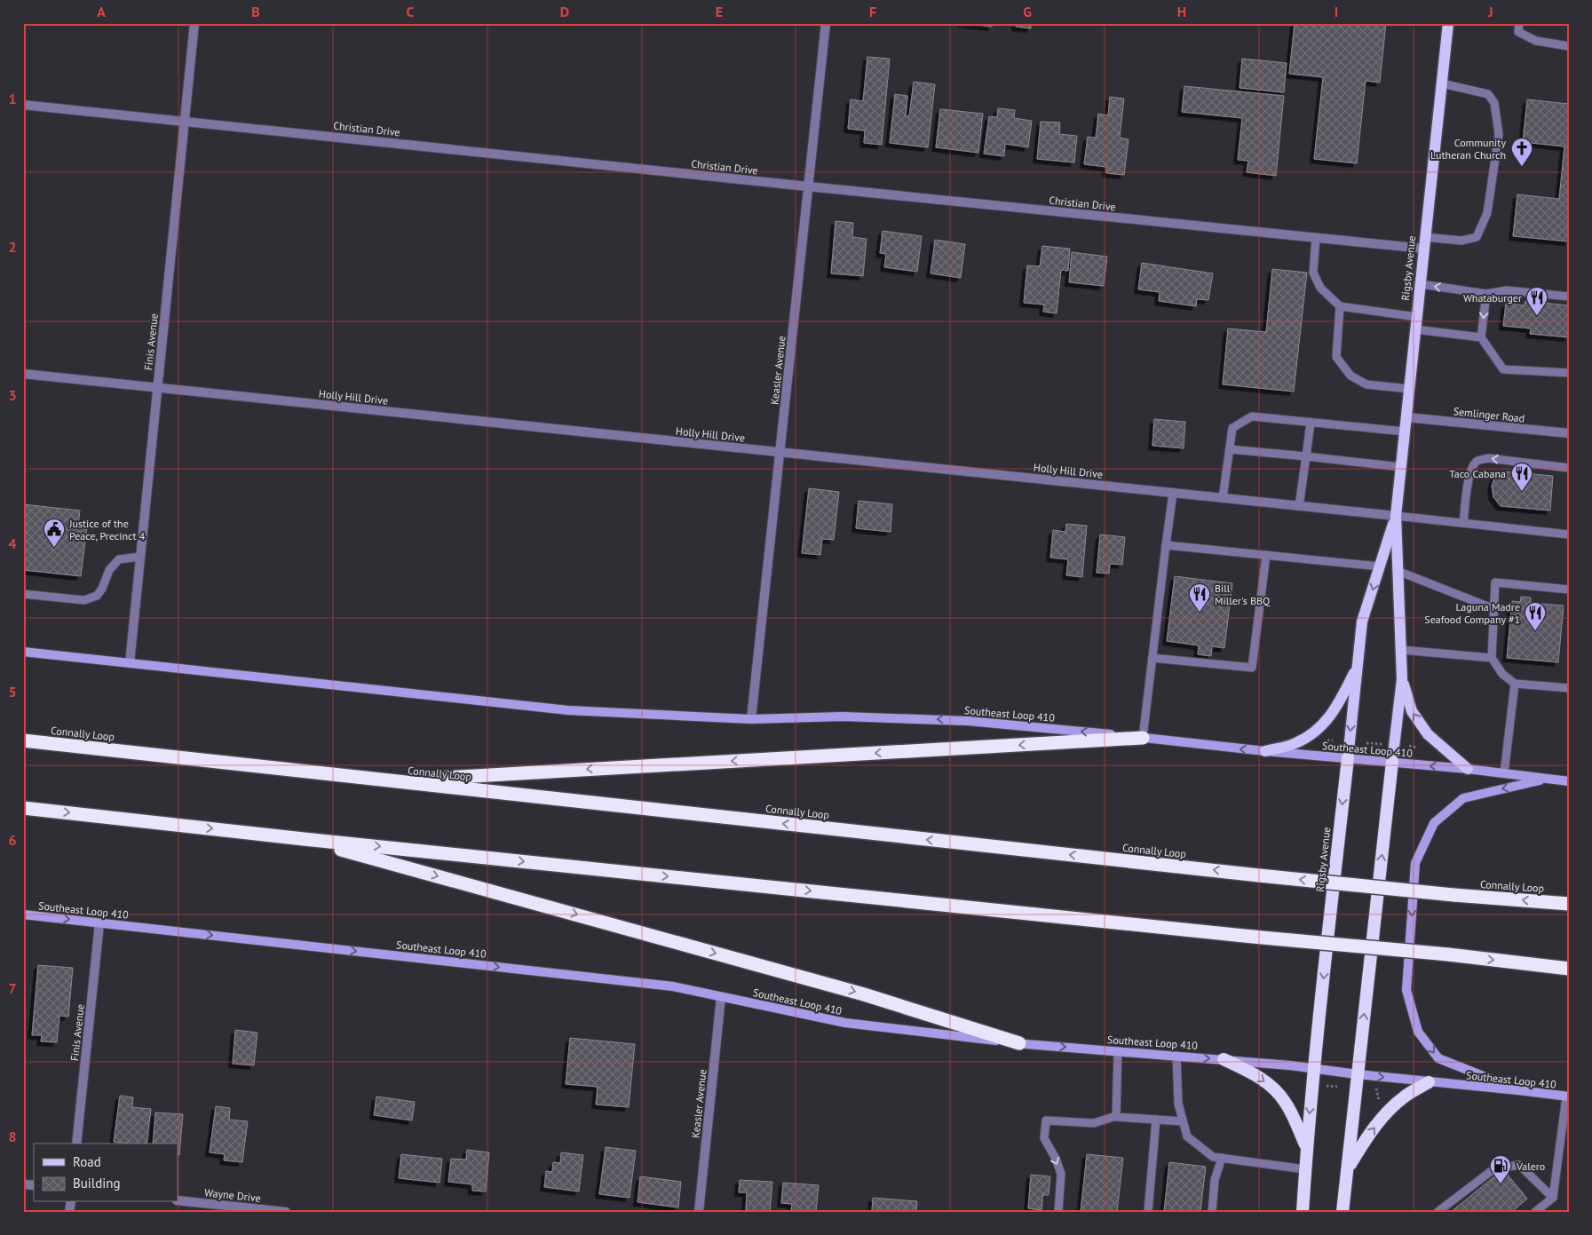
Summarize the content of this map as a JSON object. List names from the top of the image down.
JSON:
{
  "streets": {
    "highway": ["Rigsby Avenue", "Connally Loop"],
    "main road": ["Southeast Loop 410"],
    "street": [
      "Christian Drive",
      "Finis Avenue",
      "Keasler Avenue",
      "Holly Hill Drive",
      "Semlinger Road",
      "Wayne Drive"
    ]
  },
  "crossings": [
    ["Christian Drive", "Rigsby Avenue"],
    ["Christian Drive", "Finis Avenue"],
    ["Christian Drive", "Keasler Avenue"],
    ["Rigsby Avenue", "Holly Hill Drive"],
    ["Rigsby Avenue", "Semlinger Road"],
    ["Rigsby Avenue", "Southeast Loop 410"],
    ["Finis Avenue", "Holly Hill Drive"],
    ["Finis Avenue", "Southeast Loop 410"],
    ["Keasler Avenue", "Holly Hill Drive"],
    ["Keasler Avenue", "Southeast Loop 410"]
  ],
  "places": {
    "church": ["Community Lutheran Church"],
    "restaurant": [
      "Whataburger",
      "Taco Cabana",
      "Bill Miller's BBQ",
      "Laguna Madre Seafood Company #1"
    ],
    "public building": ["Justice of the Peace, Precinct 4"],
    "fuel station": ["Valero"]
  },
  "legend": ["Road", "Building"],
  "grid": {
    "columns": [
      "A",
      "B",
      "C",
      "D",
      "E",
      "F",
      "G",
      "H",
      "I",
      "J"
    ],
    "rows": [
      "1",
      "2",
      "3",
      "4",
      "5",
      "6",
      "7",
      "8"
    ]
  }
}
